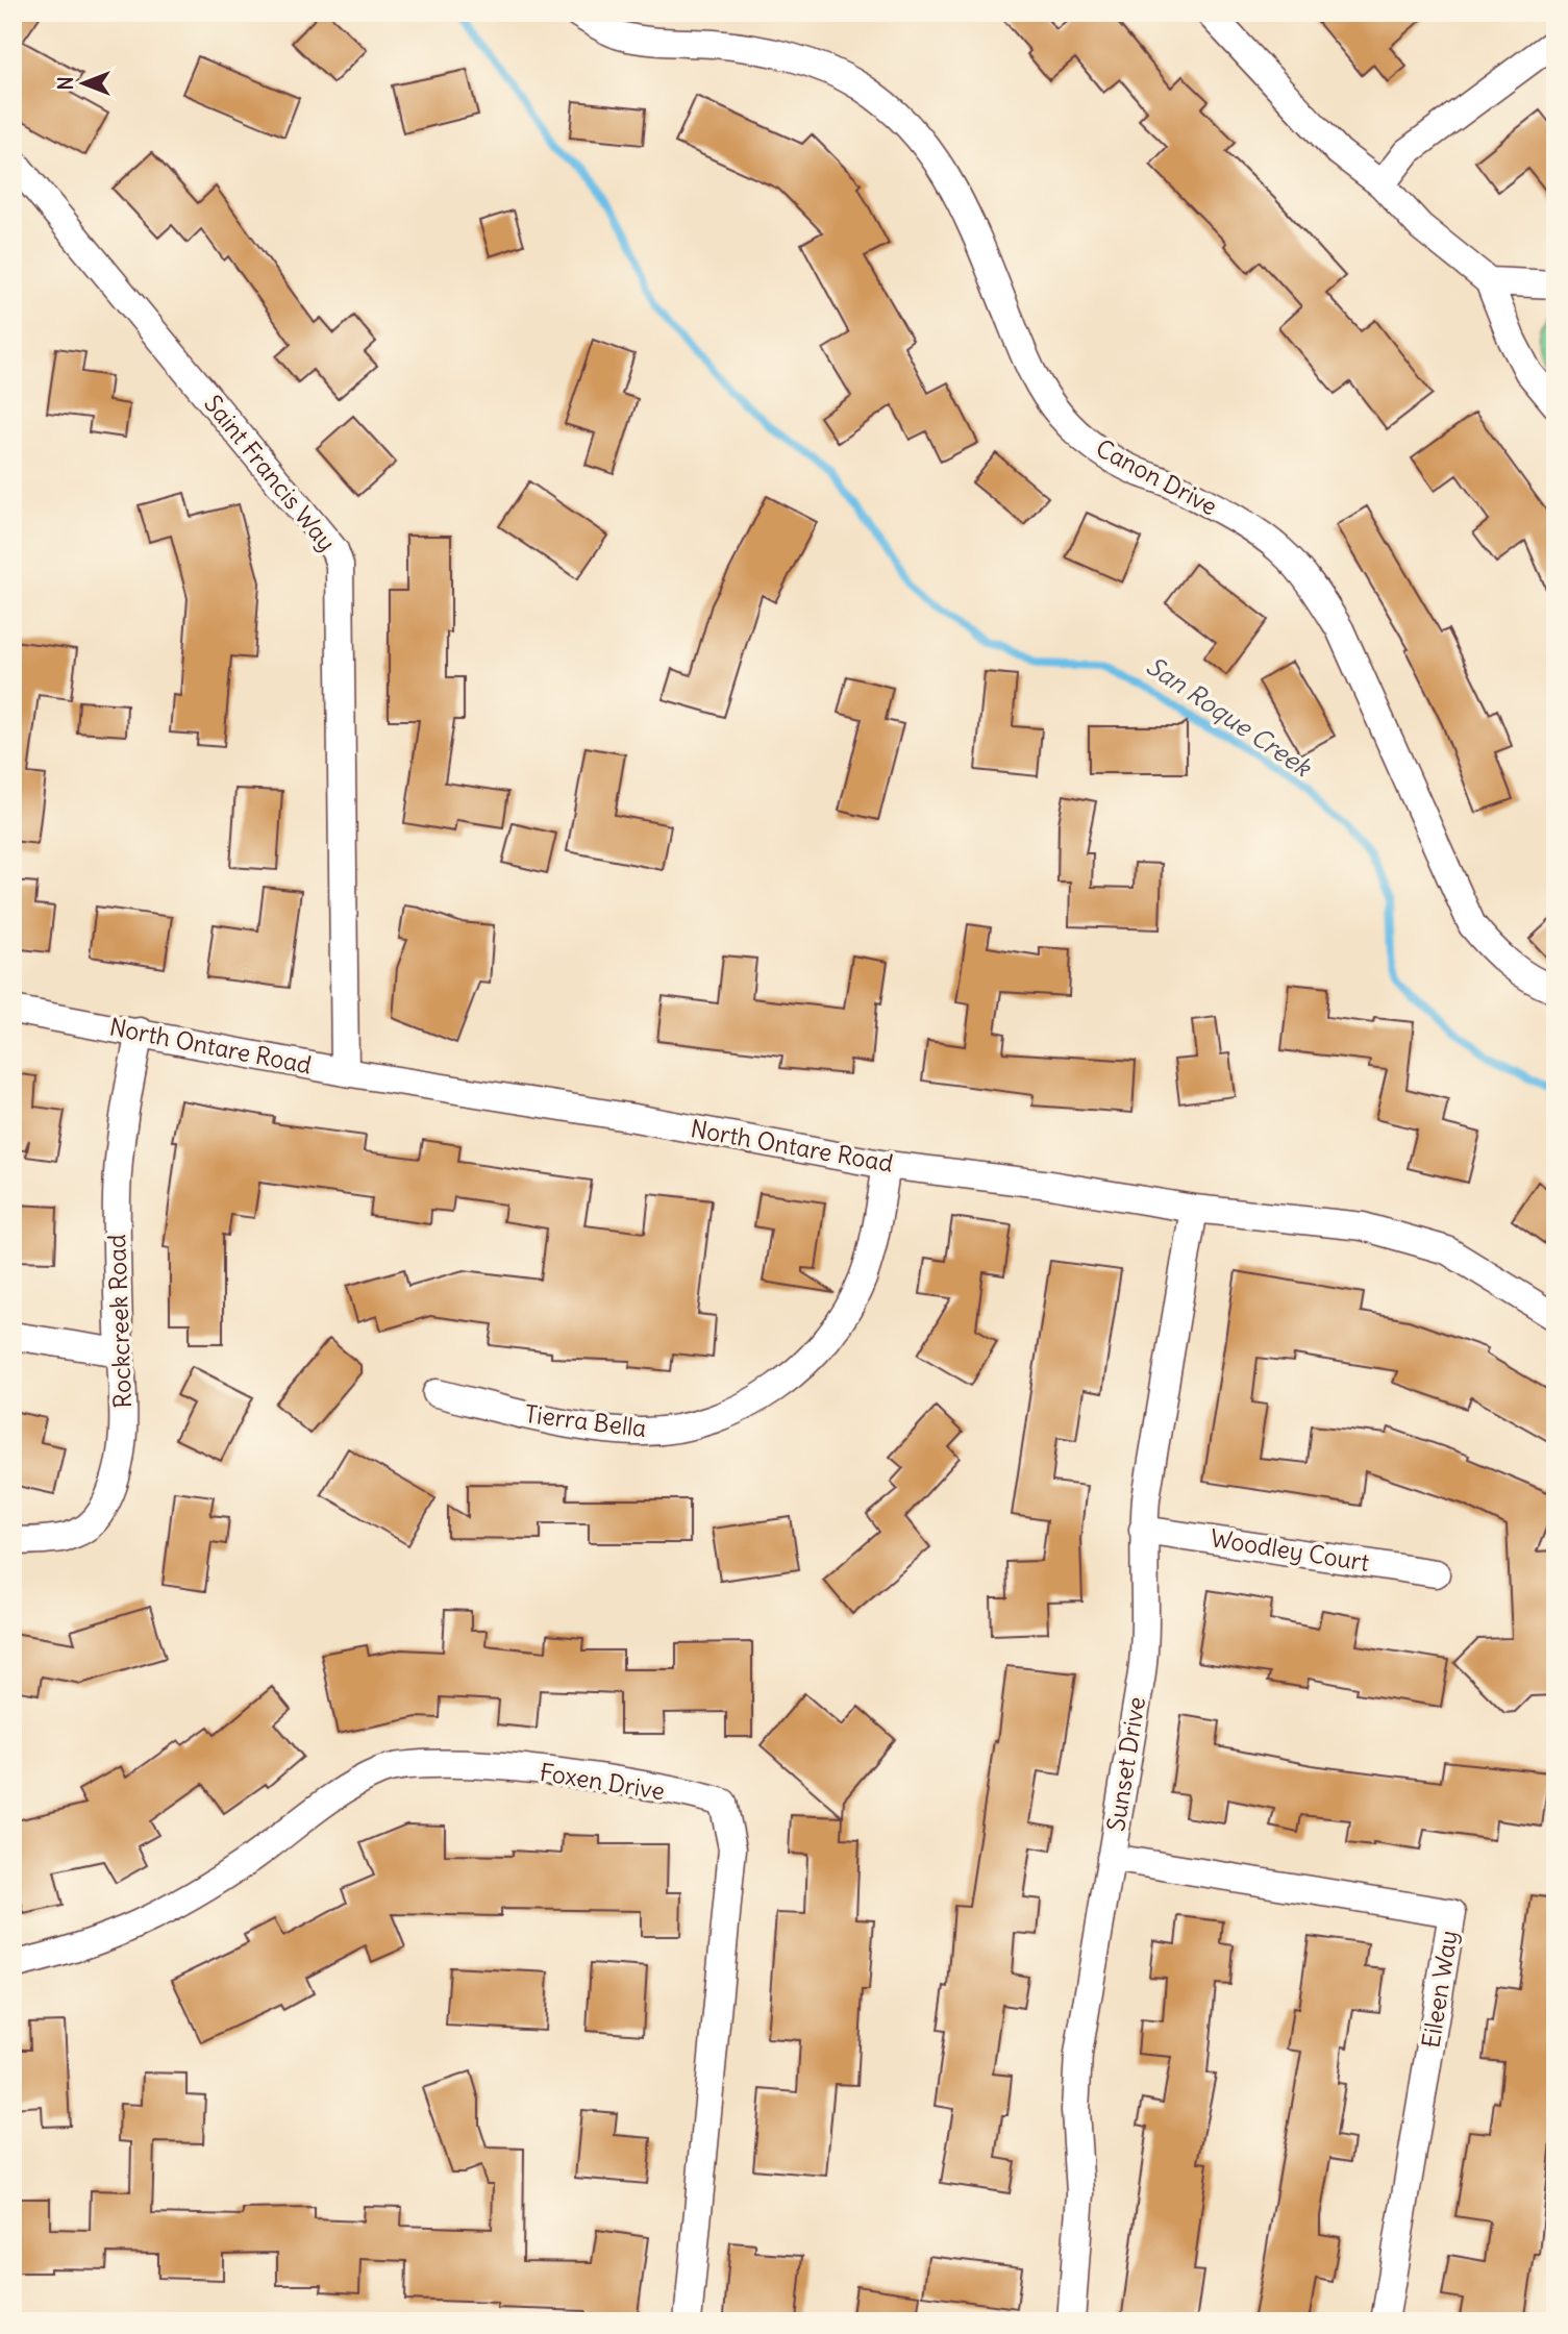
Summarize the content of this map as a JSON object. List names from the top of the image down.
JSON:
{
  "streets": {
    "street": [
      "Saint Francis Way",
      "Canon Drive",
      "North Ontare Road",
      "Rockcreek Road",
      "Tierra Bella",
      "Woodley Court",
      "Sunset Drive",
      "Foxen Drive",
      "Eileen Way"
    ]
  },
  "crossings": [
    ["Saint Francis Way", "North Ontare Road"],
    ["North Ontare Road", "Rockcreek Road"],
    ["North Ontare Road", "Tierra Bella"],
    ["North Ontare Road", "Sunset Drive"],
    ["Woodley Court", "Sunset Drive"],
    ["Sunset Drive", "Eileen Way"]
  ],
  "water": ["San Roque Creek"],
  "north": "left"
}
